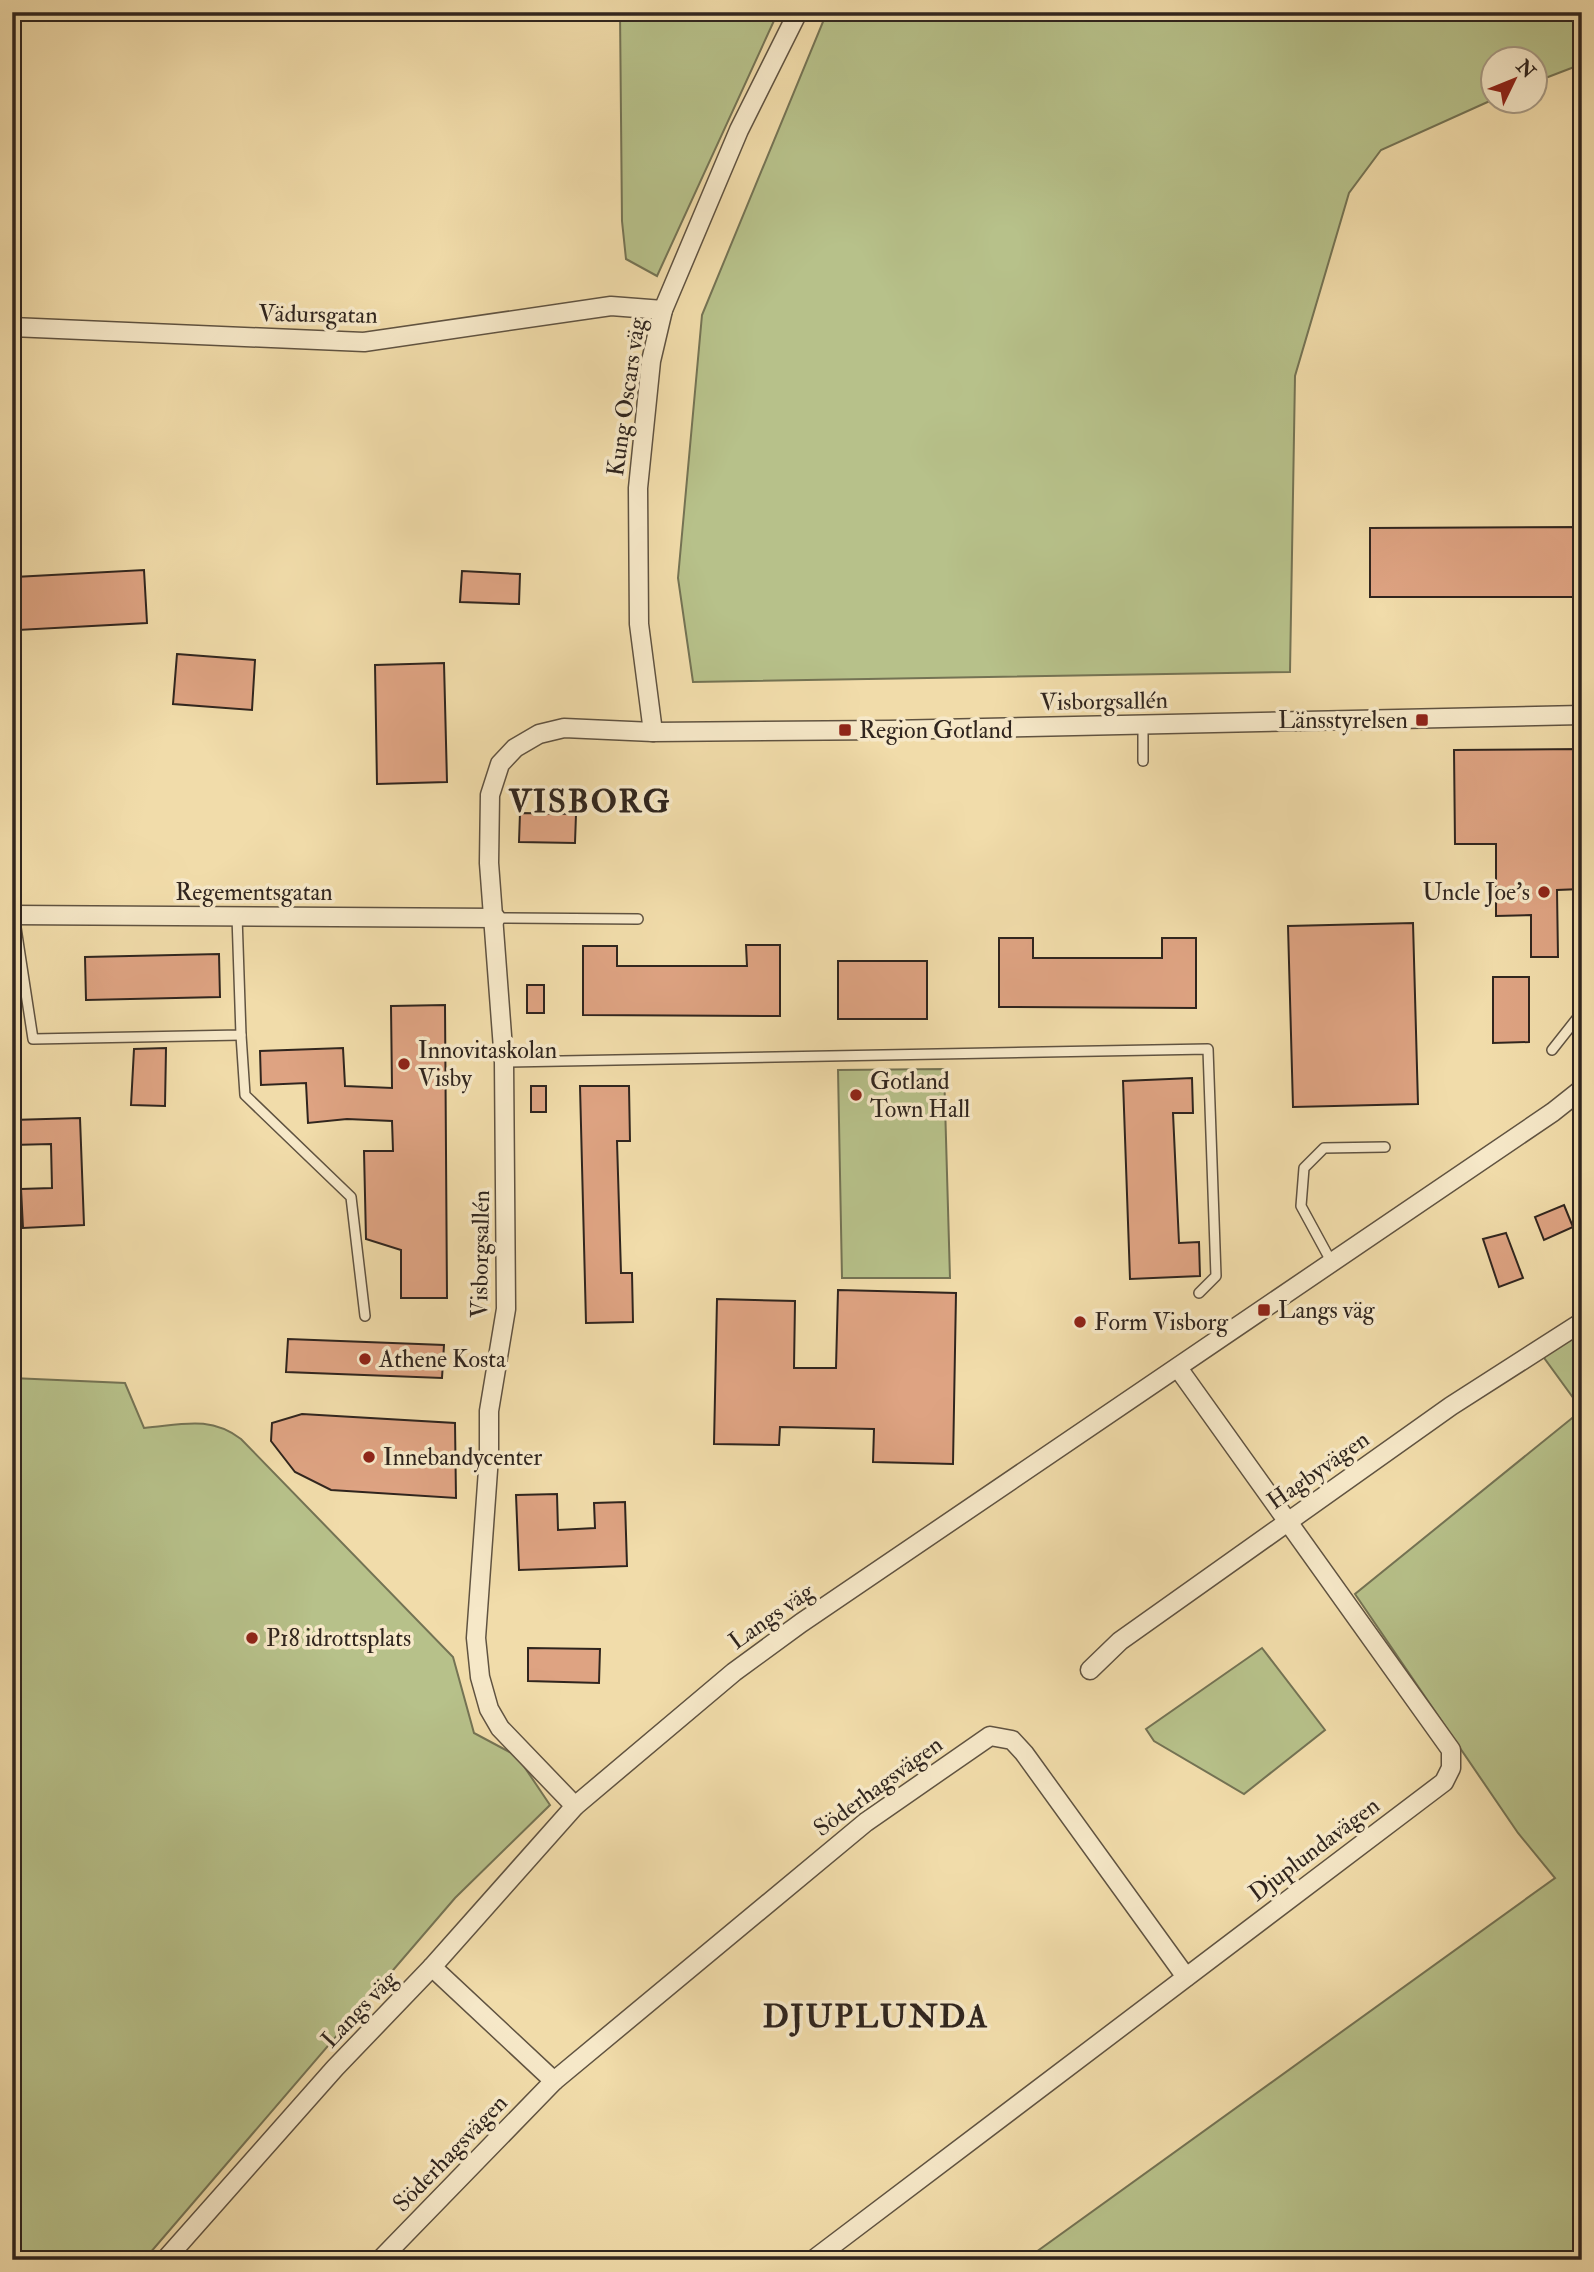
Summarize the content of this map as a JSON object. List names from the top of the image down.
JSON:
{
  "streets": {
    "street": [
      "Vädursgatan",
      "Kung Oscars väg",
      "Visborgsallén",
      "Regementsgatan",
      "Hagbyvägen",
      "Langs väg",
      "Söderhagsvägen",
      "Djuplundavägen"
    ]
  },
  "crossings": [
    ["Vädursgatan", "Kung Oscars väg"],
    ["Kung Oscars väg", "Visborgsallén"],
    ["Visborgsallén", "Regementsgatan"],
    ["Visborgsallén", "Langs väg"],
    ["Hagbyvägen", "Djuplundavägen"],
    ["Langs väg", "Djuplundavägen"],
    ["Söderhagsvägen", "Djuplundavägen"]
  ],
  "districts": ["VISBORG", "DJUPLUNDA"],
  "places": {
    "transit": ["Länsstyrelsen", "Region Gotland", "Langs väg"],
    "other": [
      "Uncle Joe's",
      "Innovitaskolan Visby",
      "Gotland Town Hall",
      "Form Visborg",
      "Athene Kosta",
      "Innebandycenter",
      "P18 idrottsplats"
    ]
  },
  "north": "top right"
}
